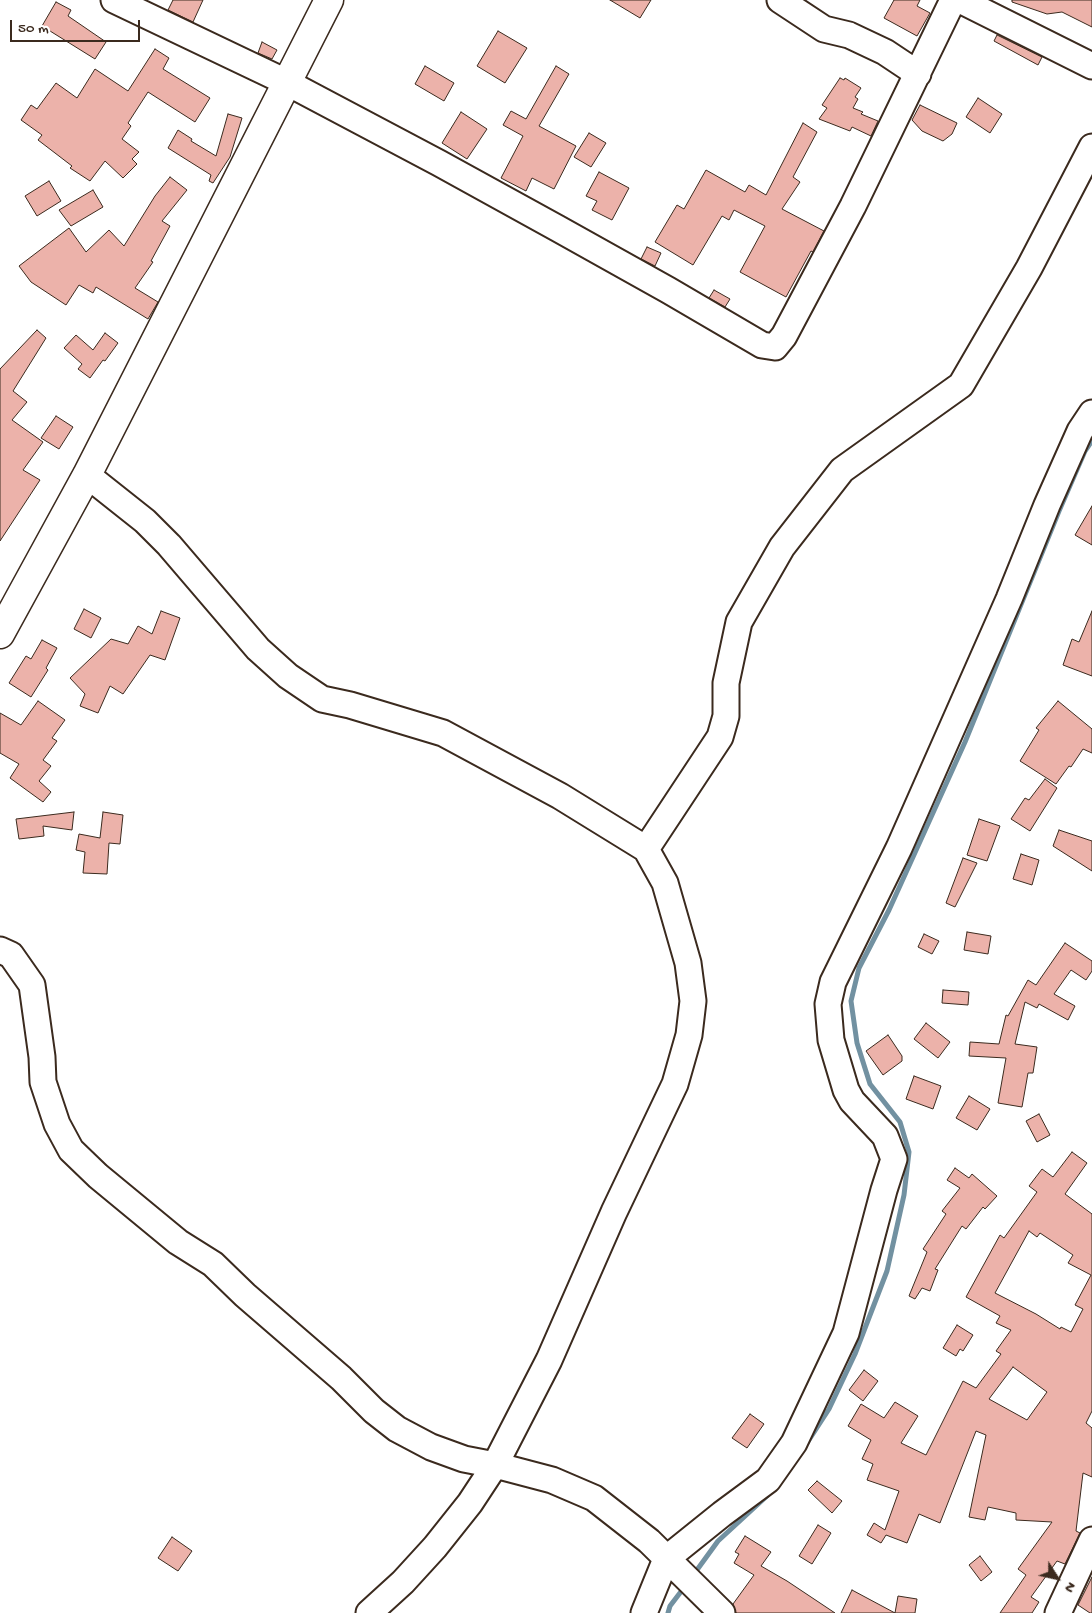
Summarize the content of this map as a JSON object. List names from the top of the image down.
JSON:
{
  "scale_bar": "50 m",
  "north": "bottom right"
}
